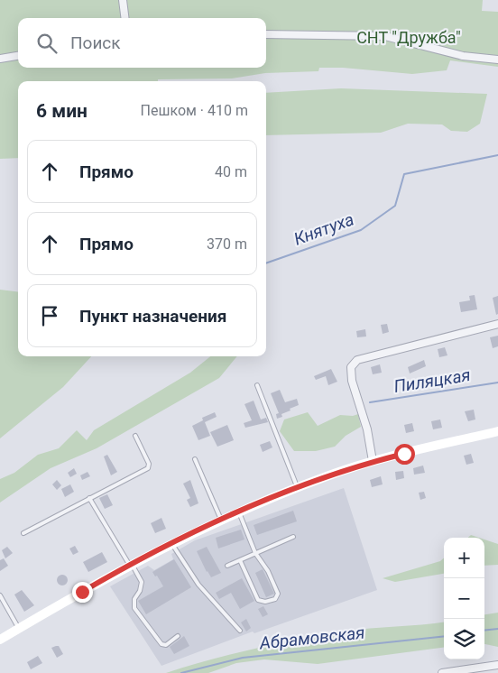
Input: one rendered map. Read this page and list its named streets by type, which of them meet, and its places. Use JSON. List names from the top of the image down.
{
  "water": ["Княтуха", "Пиляцкая", "Абрамовская"],
  "parks": ["СНТ \"Дружба\""],
  "page": {
    "search": "Поиск",
    "heading": ["6 мин", "Пешком · 410 m"],
    "list": [
      ["Прямо", "40 m"],
      ["Прямо", "370 m"],
      "Пункт назначения"
    ],
    "map_buttons": ["+", "−"]
  }
}
